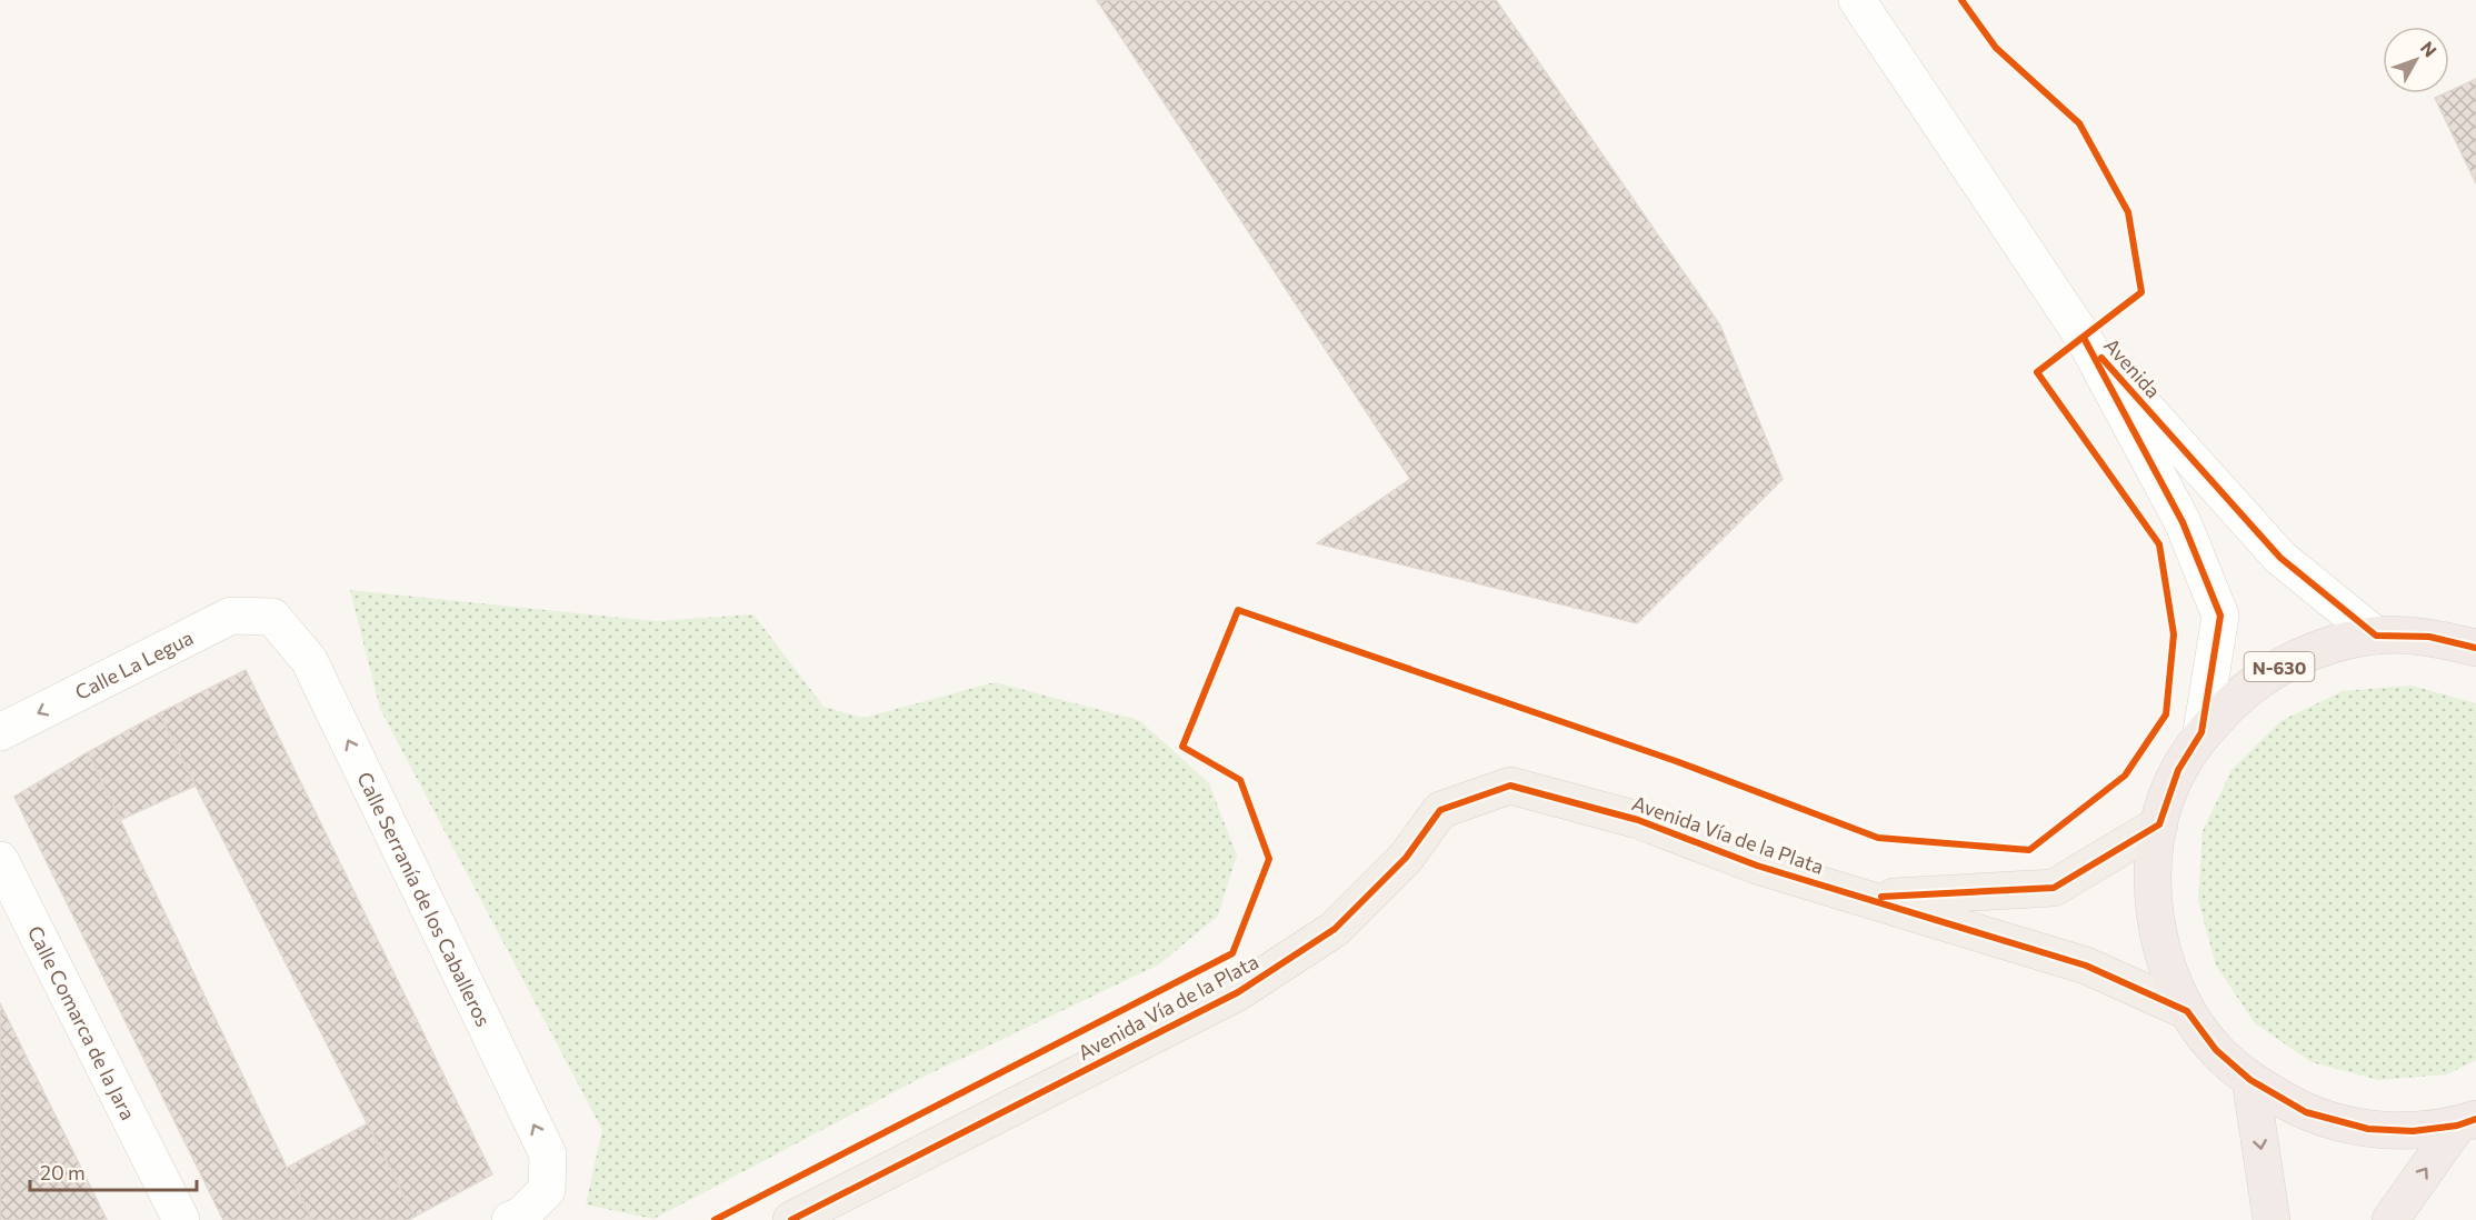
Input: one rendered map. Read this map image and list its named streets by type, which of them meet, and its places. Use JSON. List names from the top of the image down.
{
  "streets": {
    "highway": ["N-630"],
    "main road": ["Avenida Vía de la Plata"],
    "street": [
      "Avenida",
      "Calle La Legua",
      "Calle Serranía de los Caballeros",
      "Calle Comarca de la Jara"
    ]
  },
  "crossings": [
    ["Avenida", "N-630"],
    ["Calle La Legua", "Calle Serranía de los Caballeros"],
    ["N-630", "Avenida Vía de la Plata"]
  ],
  "one_way": ["Calle La Legua", "Calle Serranía de los Caballeros"],
  "scale_bar": "20 m",
  "north": "top right"
}
